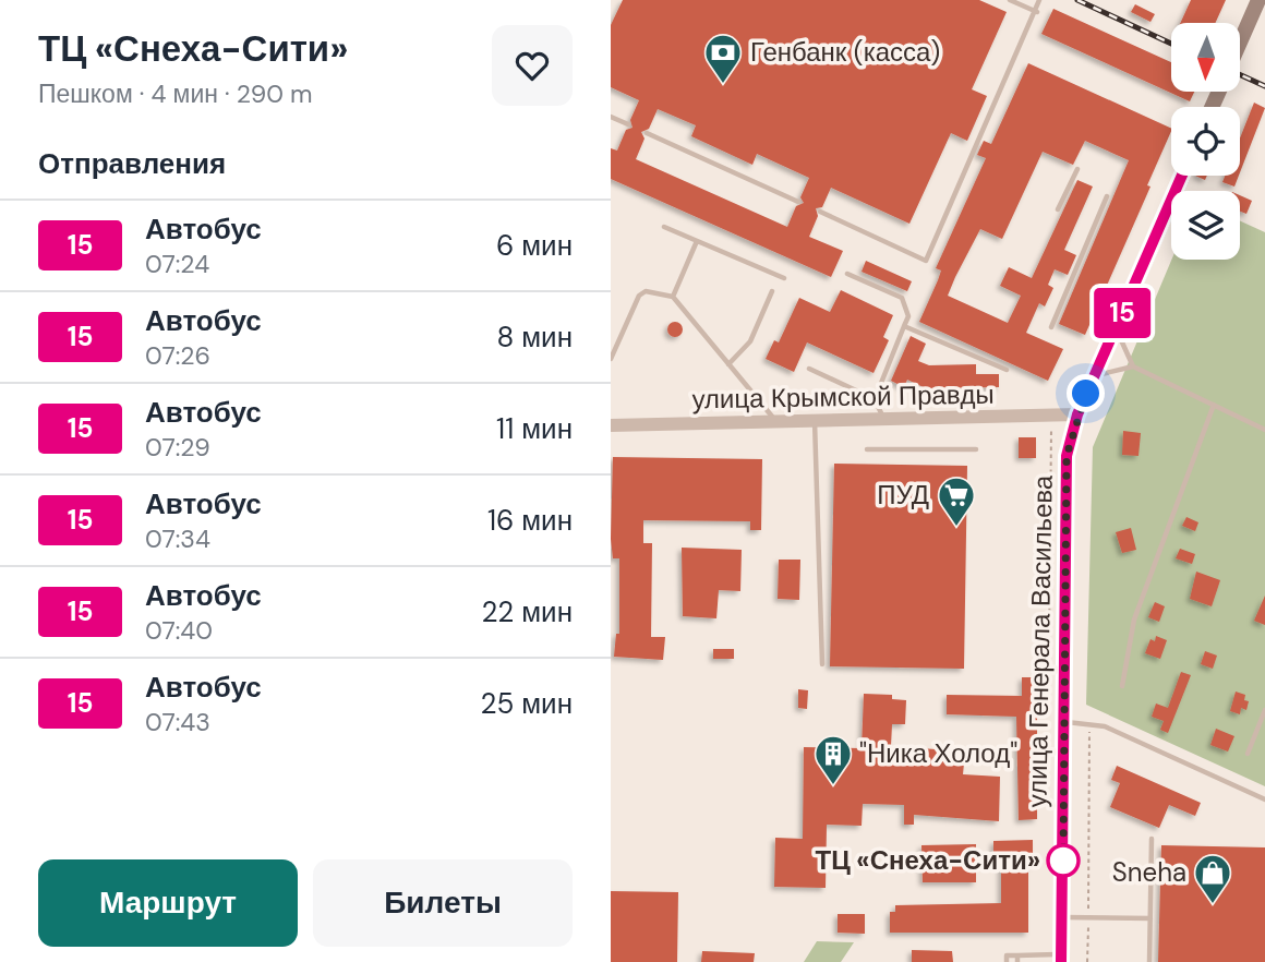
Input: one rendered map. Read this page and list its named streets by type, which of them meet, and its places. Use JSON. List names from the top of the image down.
{
  "streets": {
    "main road": ["улица Генерала Васильева"],
    "street": ["улица Крымской Правды"]
  },
  "crossings": [
    ["улица Крымской Правды", "улица Генерала Васильева"]
  ],
  "places": {
    "bank": ["Генбанк (касса)"],
    "supermarket": ["ПУД"],
    "building": ["\"Ника Холод\""],
    "other": ["ТЦ «Снеха-Сити»"],
    "shop": ["Sneha"]
  },
  "lines": ["bus line 15"],
  "north": "bottom",
  "page": {
    "heading": [
      ["ТЦ «Снеха-Сити»", "Пешком · 4 мин · 290 m"],
      "Отправления"
    ],
    "on_map": "15",
    "list": [
      {
        "mark": "15",
        "name": "Автобус",
        "note": "07:24",
        "value": "6 мин"
      },
      {
        "mark": "15",
        "name": "Автобус",
        "note": "07:26",
        "value": "8 мин"
      },
      {
        "mark": "15",
        "name": "Автобус",
        "note": "07:29",
        "value": "11 мин"
      },
      {
        "mark": "15",
        "name": "Автобус",
        "note": "07:34",
        "value": "16 мин"
      },
      {
        "mark": "15",
        "name": "Автобус",
        "note": "07:40",
        "value": "22 мин"
      },
      {
        "mark": "15",
        "name": "Автобус",
        "note": "07:43",
        "value": "25 мин"
      }
    ],
    "buttons": ["Маршрут", "Билеты"]
  }
}
